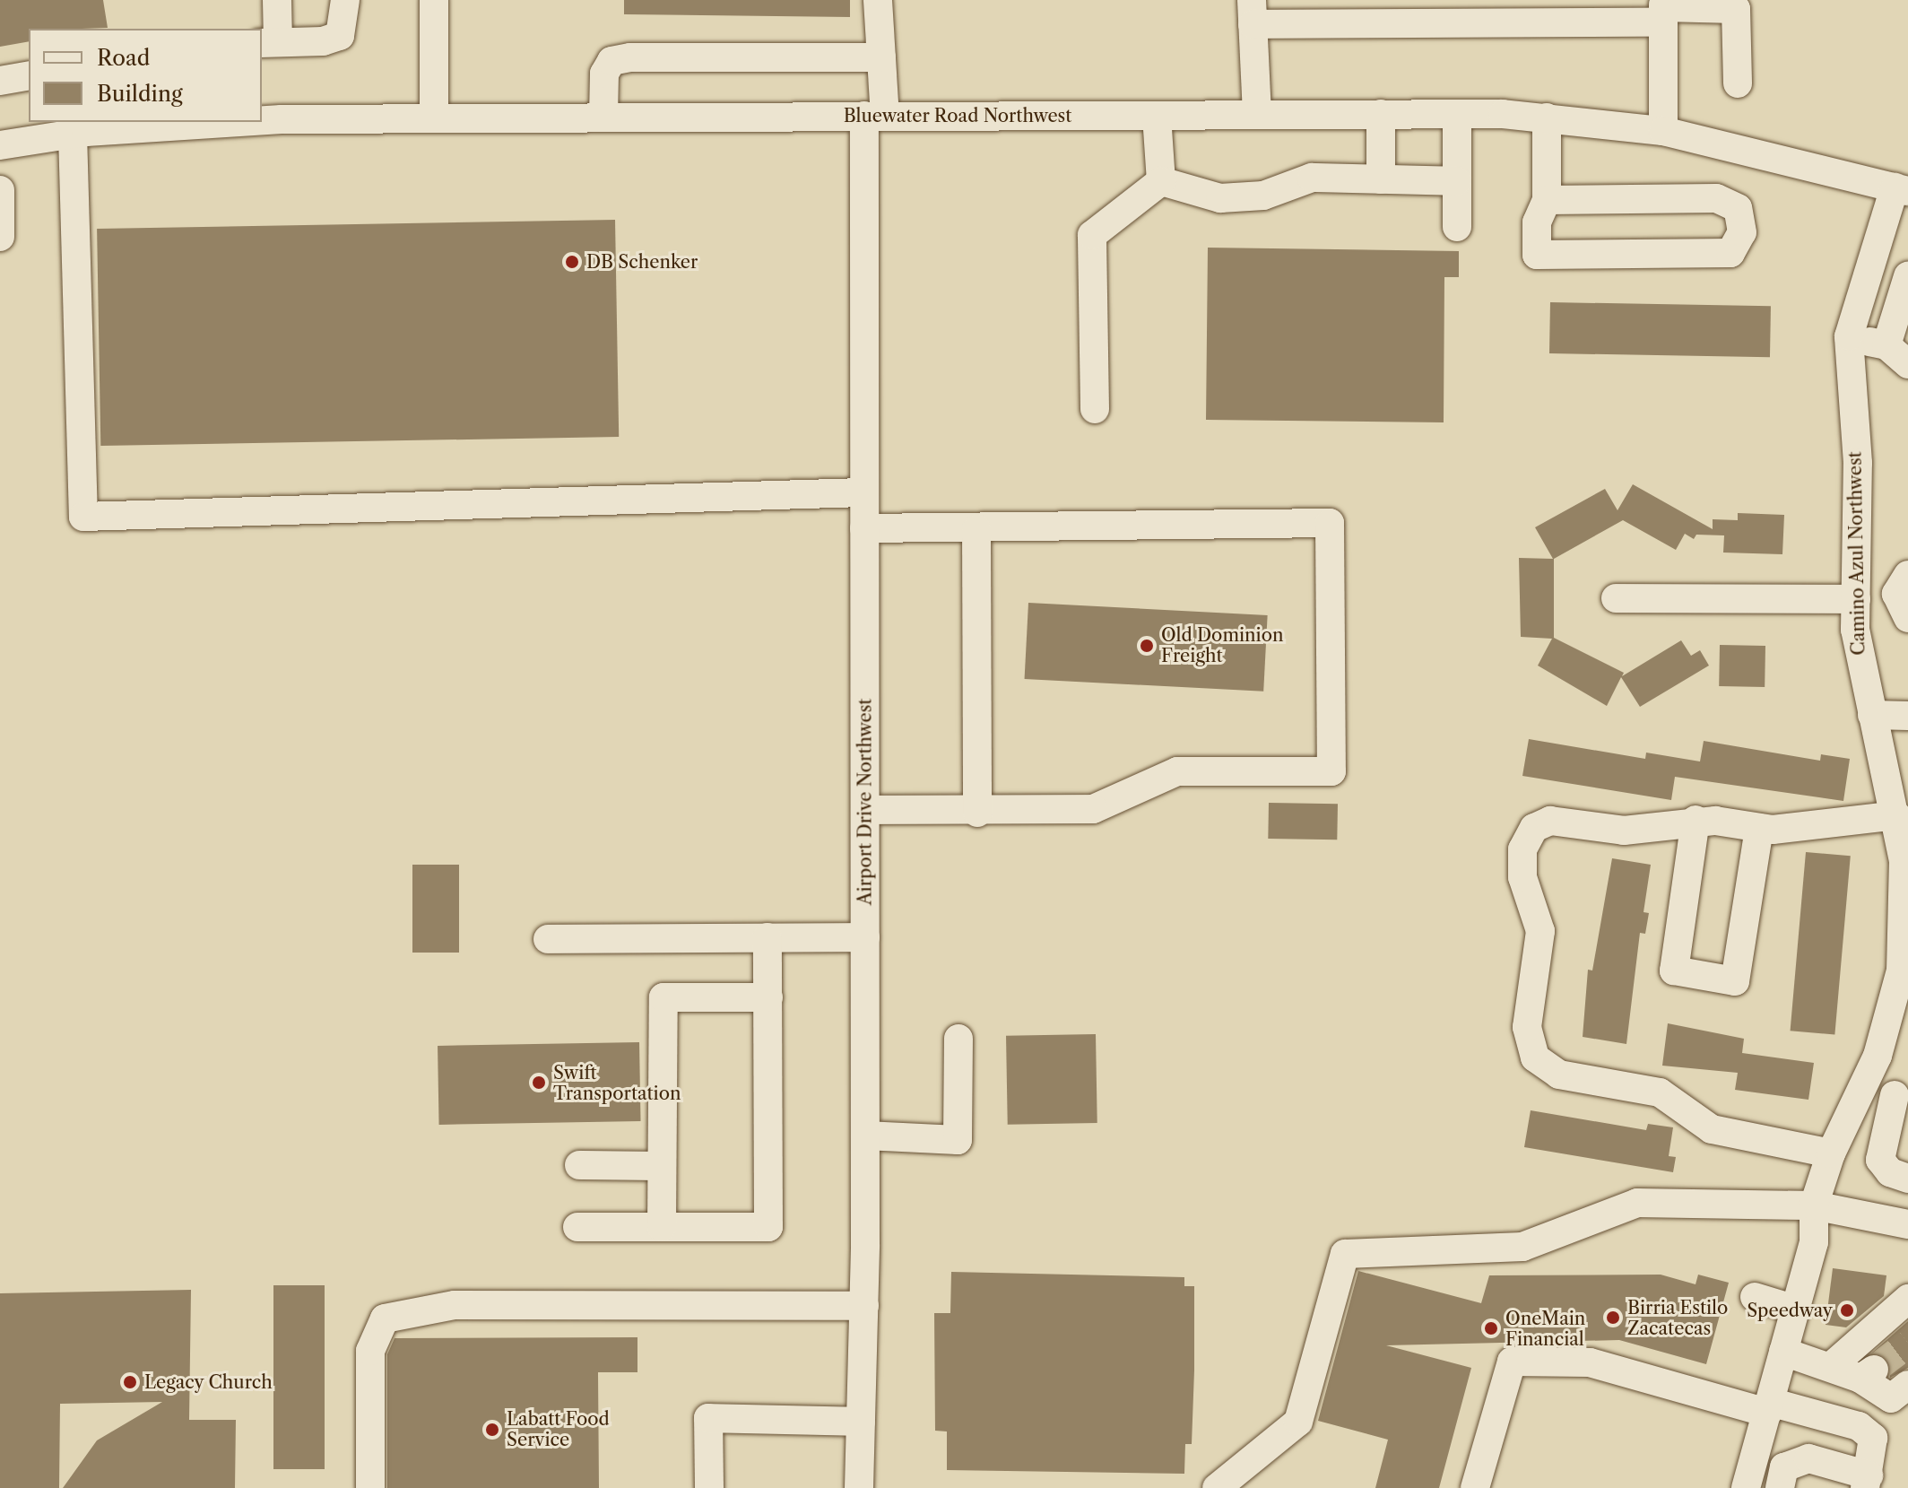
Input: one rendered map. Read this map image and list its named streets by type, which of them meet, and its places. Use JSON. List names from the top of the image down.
{
  "streets": {
    "street": ["Bluewater Road Northwest", "Camino Azul Northwest", "Airport Drive Northwest"]
  },
  "crossings": [
    ["Bluewater Road Northwest", "Camino Azul Northwest"],
    ["Bluewater Road Northwest", "Airport Drive Northwest"]
  ],
  "places": [
    "DB Schenker",
    "Old Dominion Freight",
    "Swift Transportation",
    "Speedway",
    "Birria Estilo Zacatecas",
    "OneMain Financial",
    "Legacy Church",
    "Labatt Food Service"
  ],
  "legend": ["Road", "Building"]
}
